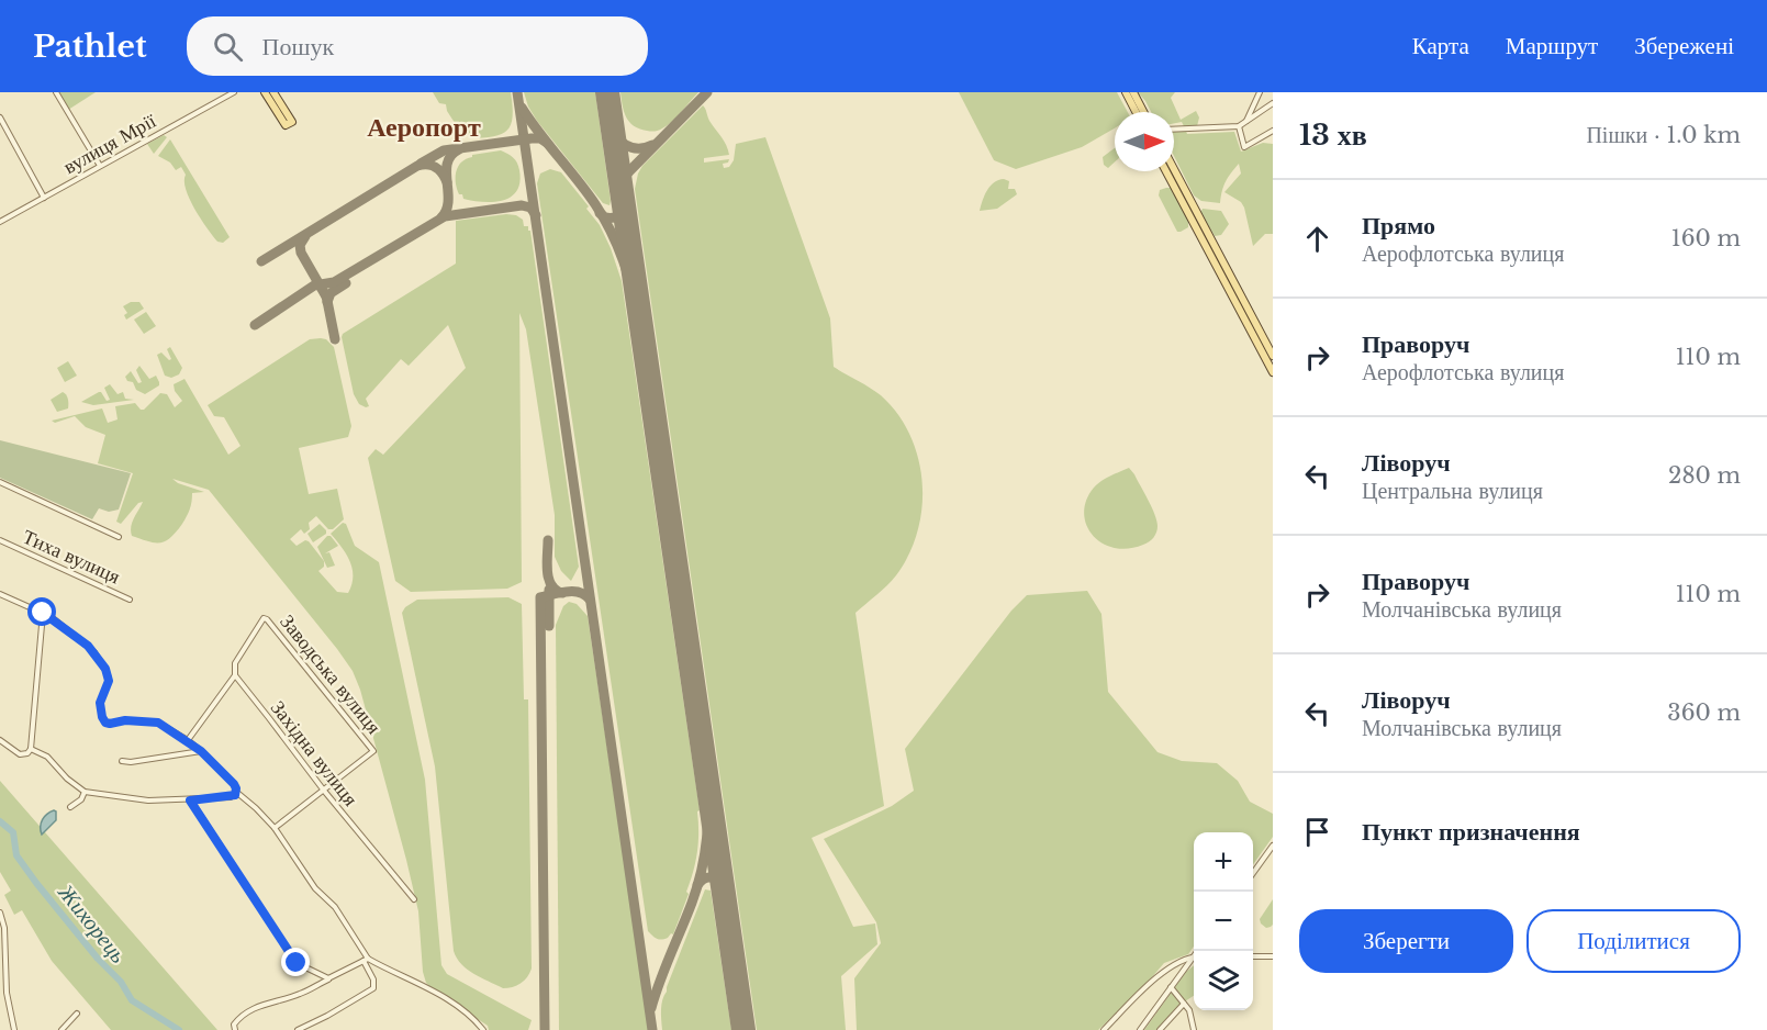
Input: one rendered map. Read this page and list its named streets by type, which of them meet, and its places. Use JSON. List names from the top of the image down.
{
  "streets": {
    "street": [
      "вулиця Мрії",
      "Тиха вулиця",
      "Заводська вулиця",
      "Західна вулиця"
    ]
  },
  "crossings": [
    ["Заводська вулиця", "Західна вулиця"]
  ],
  "districts": ["Аеропорт"],
  "water": ["Жихорець"],
  "north": "right",
  "page": {
    "header": "Pathlet",
    "search": "Пошук",
    "nav": ["Карта", "Маршрут", "Збережені"],
    "heading": ["13 хв", "Пішки · 1.0 km"],
    "list": [
      ["Прямо", "Аерофлотська вулиця", "160 m"],
      ["Праворуч", "Аерофлотська вулиця", "110 m"],
      ["Ліворуч", "Центральна вулиця", "280 m"],
      ["Праворуч", "Молчанівська вулиця", "110 m"],
      ["Ліворуч", "Молчанівська вулиця", "360 m"],
      "Пункт призначення"
    ],
    "map_buttons": ["+", "−"],
    "buttons": ["Зберегти", "Поділитися"]
  }
}
